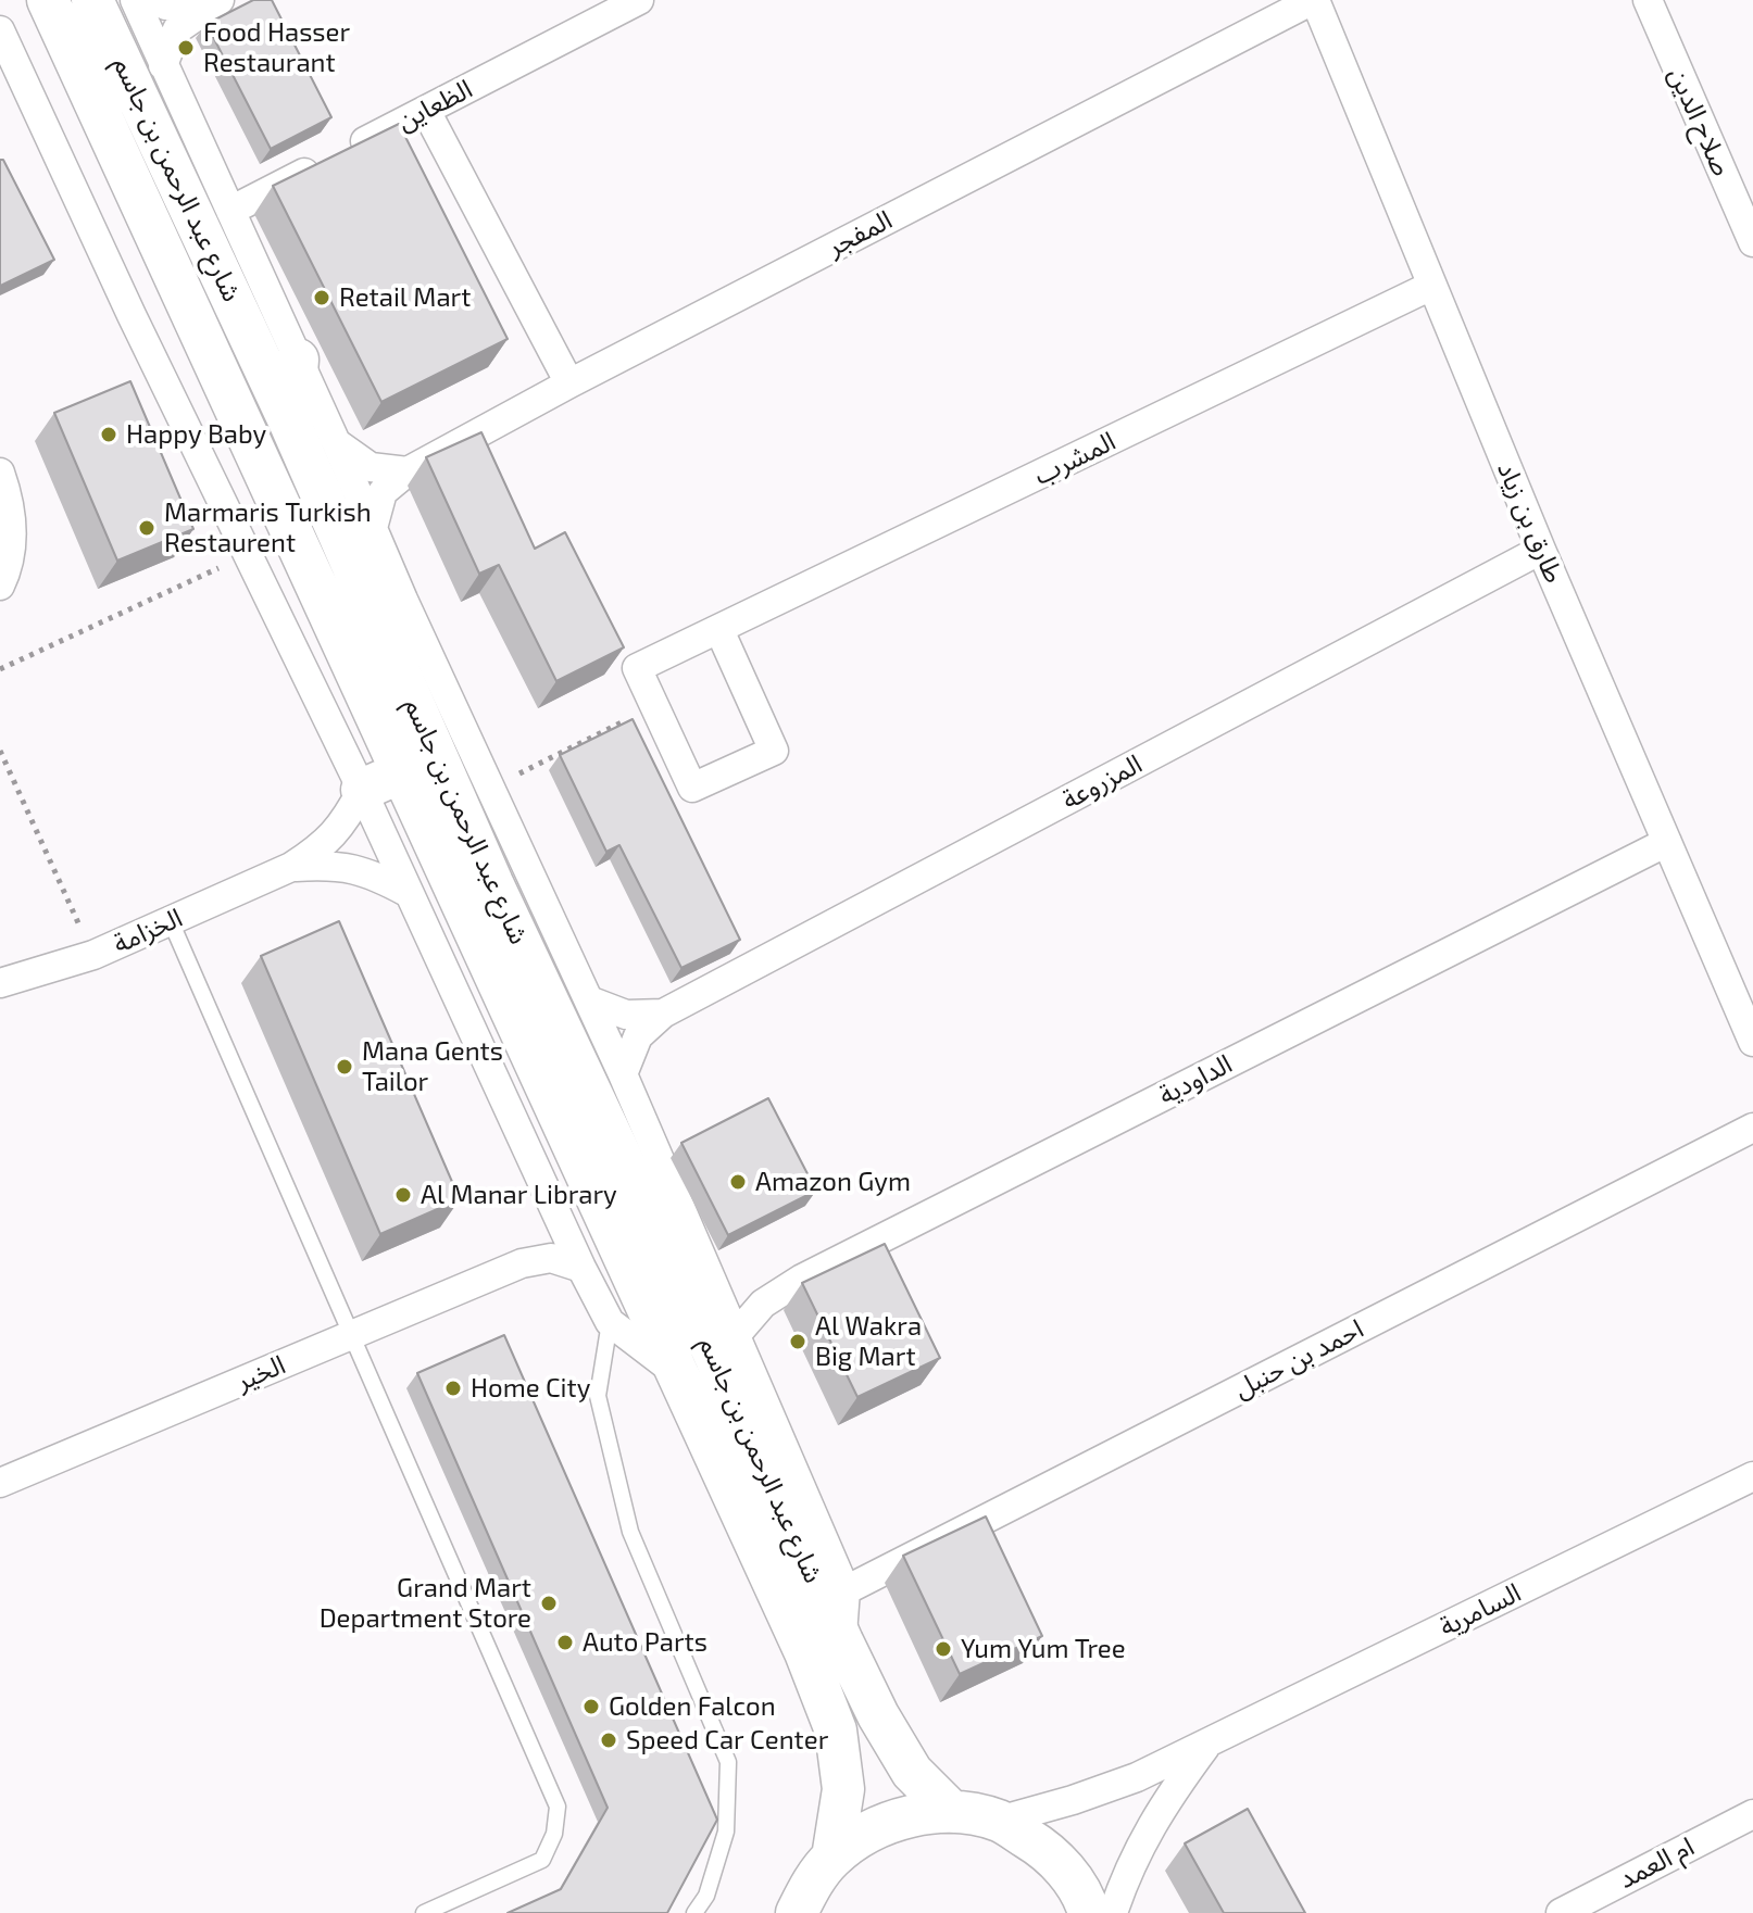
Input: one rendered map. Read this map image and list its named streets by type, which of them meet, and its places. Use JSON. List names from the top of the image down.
{
  "streets": {
    "main road": ["شارع عبد الرحمن بن جاسم"],
    "street": [
      "الظعاين",
      "صلاح الدين",
      "المفجر",
      "المشرب",
      "طارق بن زياد",
      "المزروعة",
      "الخزامة",
      "الداودية",
      "احمد بن حنبل",
      "الخير",
      "السامرية",
      "ام العمد"
    ]
  },
  "crossings": [
    ["الظعاين", "شارع عبد الرحمن بن جاسم"],
    ["شارع عبد الرحمن بن جاسم", "المفجر"],
    ["شارع عبد الرحمن بن جاسم", "المزروعة"],
    ["شارع عبد الرحمن بن جاسم", "الخزامة"],
    ["شارع عبد الرحمن بن جاسم", "الداودية"],
    ["شارع عبد الرحمن بن جاسم", "احمد بن حنبل"],
    ["شارع عبد الرحمن بن جاسم", "الخير"],
    ["المفجر", "طارق بن زياد"],
    ["المشرب", "طارق بن زياد"],
    ["طارق بن زياد", "المزروعة"],
    ["طارق بن زياد", "الداودية"]
  ],
  "places": [
    "Food Hasser Restaurant",
    "Retail Mart",
    "Happy Baby",
    "Marmaris Turkish Restaurent",
    "Mana Gents Tailor",
    "Amazon Gym",
    "Al Manar Library",
    "Al Wakra Big Mart",
    "Home City",
    "Grand Mart Department Store",
    "Auto Parts",
    "Yum Yum Tree",
    "Golden Falcon",
    "Speed Car Center"
  ]
}
